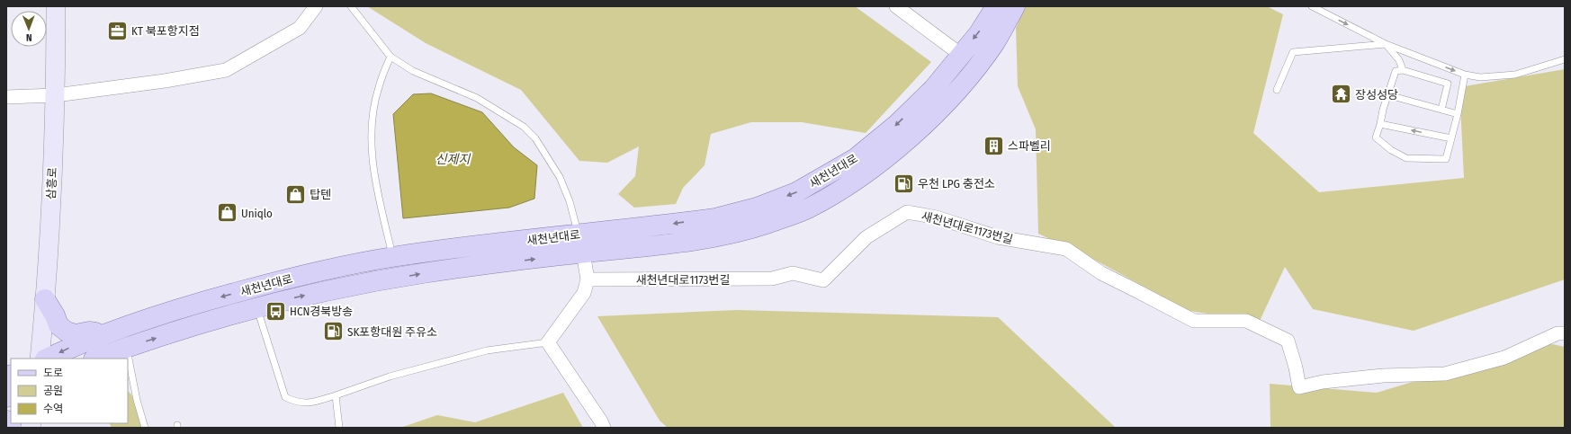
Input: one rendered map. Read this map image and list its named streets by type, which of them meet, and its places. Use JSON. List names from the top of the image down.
{
  "streets": {
    "main road": ["새천년대로"],
    "street": ["삼흥로", "새천년대로1173번길"]
  },
  "water": ["신제지"],
  "places": {
    "office": ["KT 북포항지점"],
    "temple": ["장성성당"],
    "building": ["스파벨리"],
    "fuel station": ["우천 LPG 충전소", "SK포항대원 주유소"],
    "shop": ["탑텐", "Uniqlo"],
    "bus stop": ["HCN경북방송"]
  },
  "legend": ["도로", "공원", "수역"],
  "north": "bottom"
}
